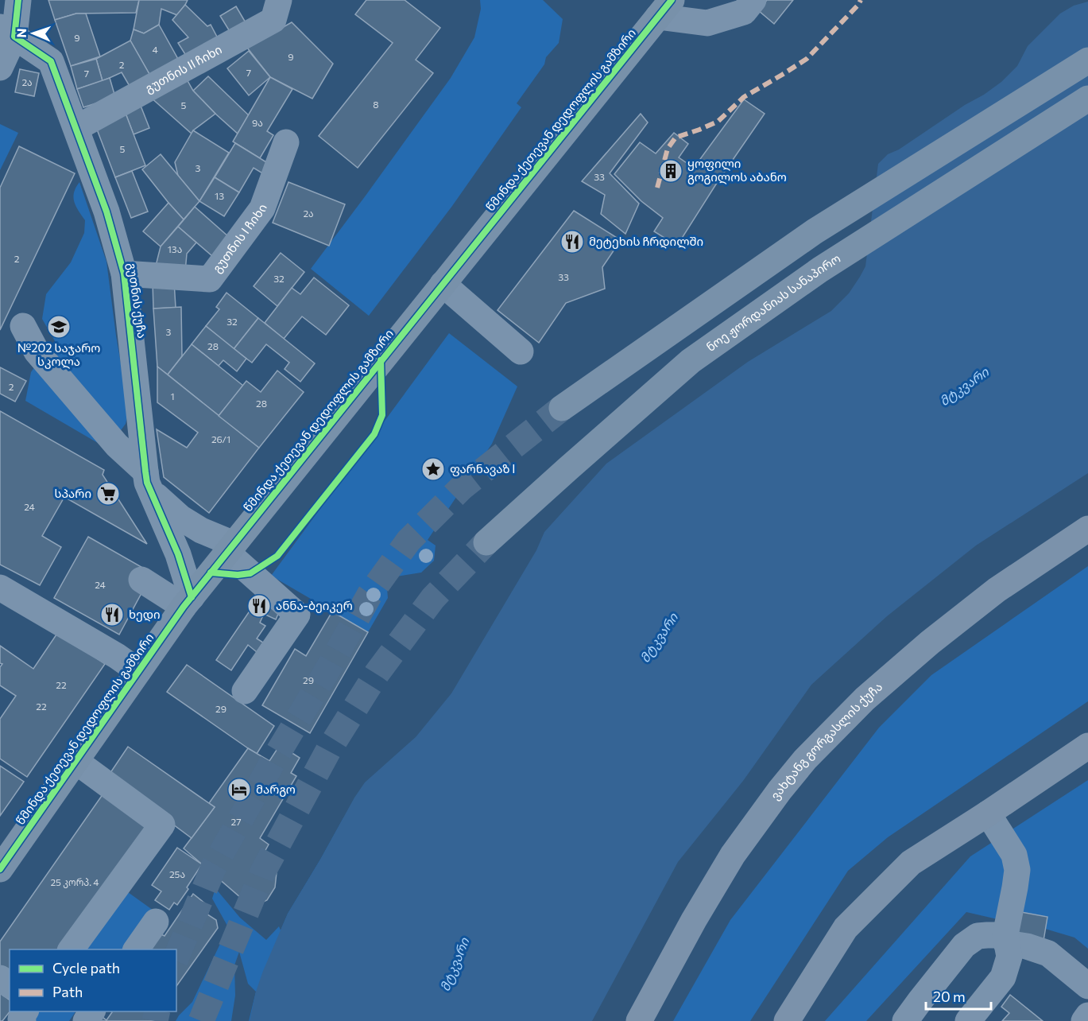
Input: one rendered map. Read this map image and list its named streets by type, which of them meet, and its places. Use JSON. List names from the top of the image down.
{
  "streets": {
    "highway": ["ვახტანგ გორგასლის ქუჩა"],
    "main road": ["წმინდა ქეთევან დედოფლის გამზირი", "ნოე ჟორდანიას სანაპირო"],
    "street": ["გუთნის II ჩიხი", "გუთნის I ჩიხი", "გუთნის ქუჩა"]
  },
  "crossings": [
    ["გუთნის II ჩიხი", "გუთნის ქუჩა"],
    ["წმინდა ქეთევან დედოფლის გამზირი", "გუთნის ქუჩა"],
    ["გუთნის I ჩიხი", "გუთნის ქუჩა"]
  ],
  "water": ["მტკვარი"],
  "places": {
    "building": ["ყოფილი გოგილოს აბანო"],
    "restaurant": ["მეტეხის ჩრდილში", "ანნა-ბეიკერ", "ხედი"],
    "school or university": ["№202 საჯარო სკოლა"],
    "place": ["ფარნავაზ I"],
    "supermarket": ["სპარი"],
    "hotel": ["მარგო"]
  },
  "house_numbers": [
    "9",
    "4",
    "9",
    "2",
    "7",
    "7",
    "2ა",
    "8",
    "5",
    "9ა",
    "5",
    "3",
    "33",
    "13",
    "2ა",
    "13ა",
    "2",
    "33",
    "32",
    "32",
    "3",
    "28",
    "2",
    "1",
    "28",
    "26/1",
    "24",
    "24",
    "29",
    "22",
    "22",
    "29",
    "27",
    "25ა",
    "25 კორპ. 4"
  ],
  "legend": ["Cycle path", "Path"],
  "scale_bar": "20 m",
  "north": "left"
}
